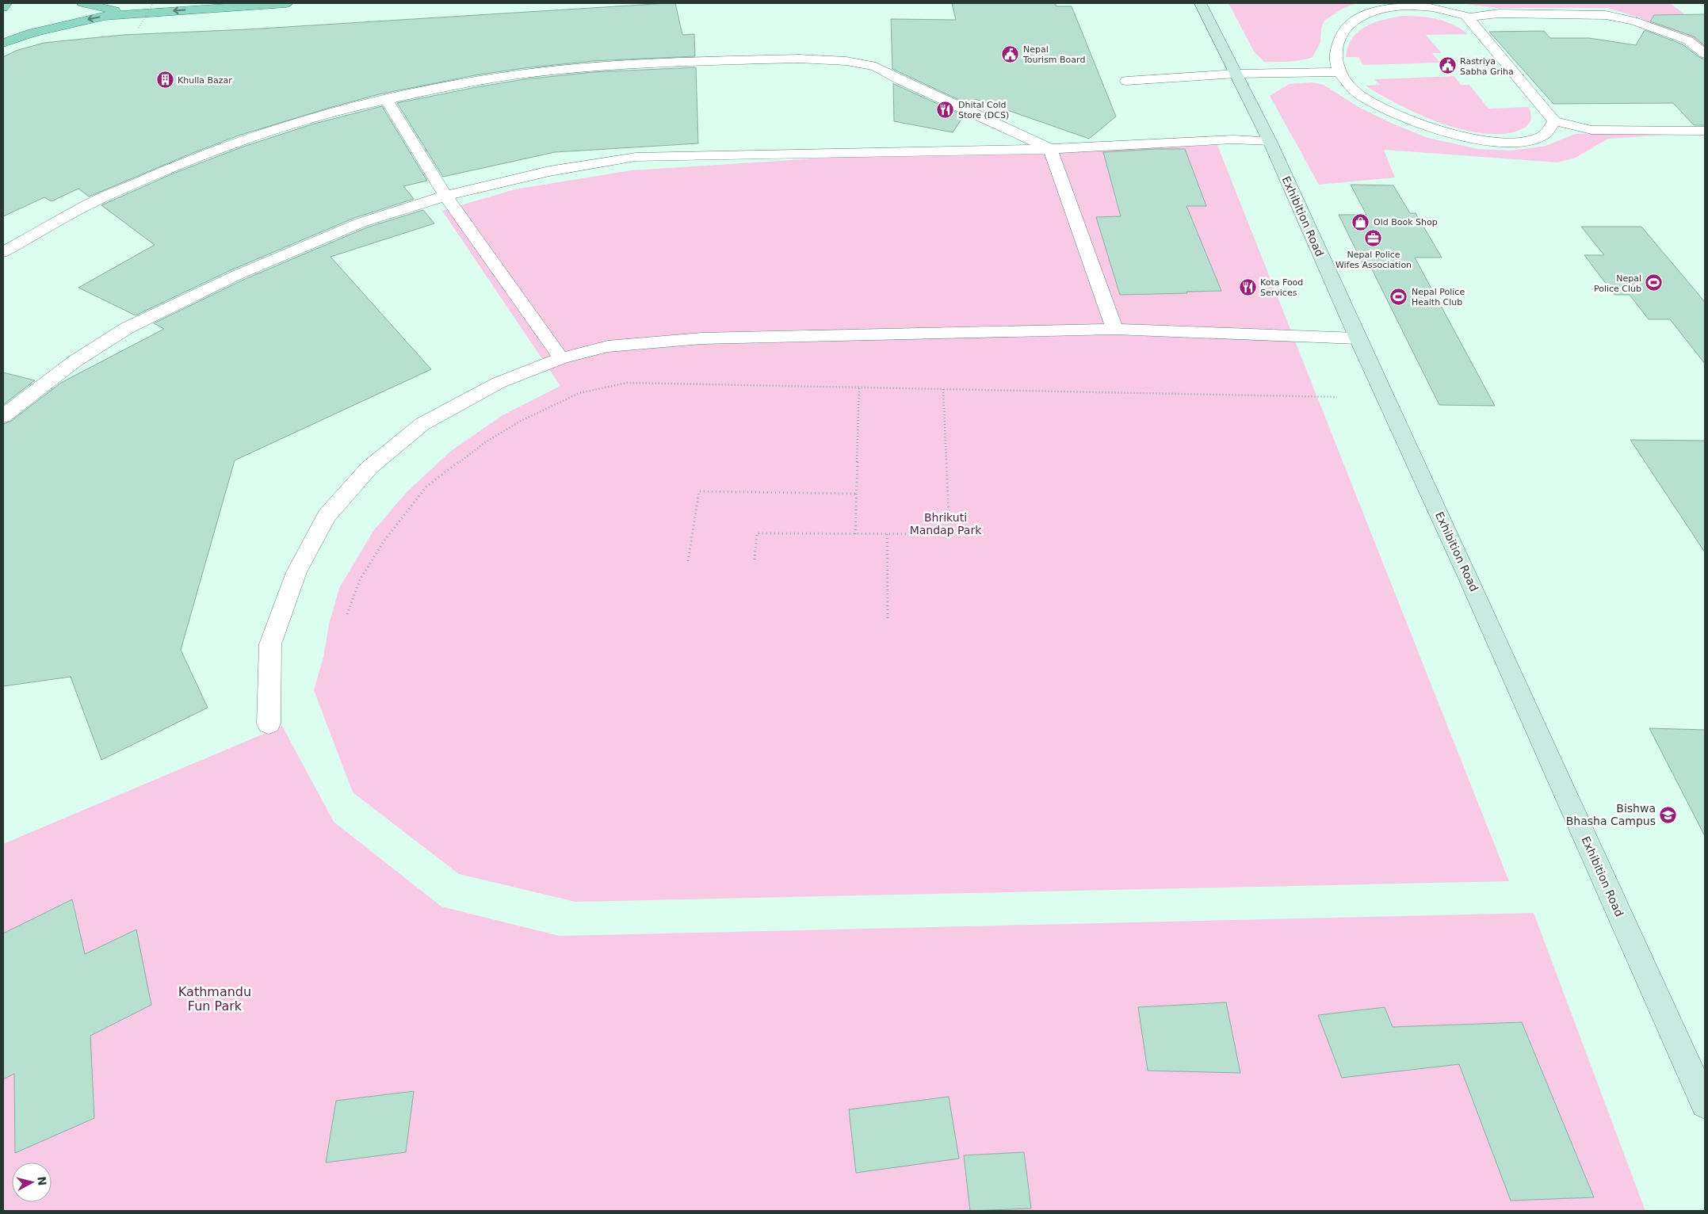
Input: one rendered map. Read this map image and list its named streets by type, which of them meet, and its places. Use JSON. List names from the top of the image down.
{
  "streets": {
    "main road": ["Exhibition Road"]
  },
  "parks": ["Bhrikuti Mandap Park", "Kathmandu Fun Park"],
  "places": {
    "public building": ["Nepal Tourism Board", "Rastriya Sabha Griha"],
    "building": ["Khulla Bazar"],
    "restaurant": ["Dhital Cold Store (DCS)", "Kota Food Services"],
    "shop": ["Old Book Shop"],
    "office": ["Nepal Police Wifes Association"],
    "sports": ["Nepal Police Club", "Nepal Police Health Club"],
    "school or university": ["Bishwa Bhasha Campus"]
  },
  "north": "right"
}
